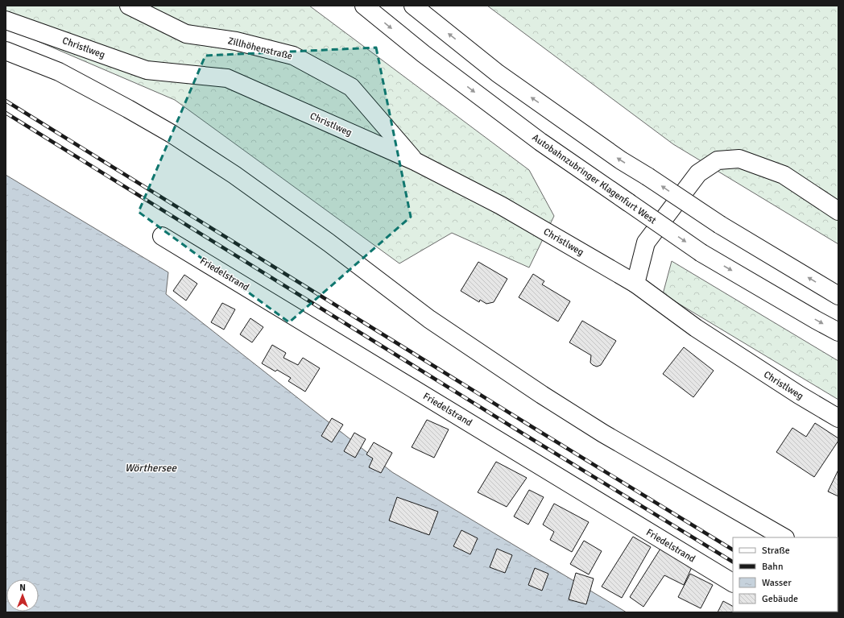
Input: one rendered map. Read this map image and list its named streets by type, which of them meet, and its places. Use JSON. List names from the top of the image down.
{
  "streets": {
    "main road": [
      "Christlweg",
      "Zillhöhenstraße",
      "Autobahnzubringer Klagenfurt West",
      "Friedelstrand"
    ]
  },
  "crossings": [
    ["Christlweg", "Zillhöhenstraße"]
  ],
  "water": ["Wörthersee"],
  "legend": [
    "Straße",
    "Bahn",
    "Wasser",
    "Gebäude"
  ],
  "north": "top"
}
